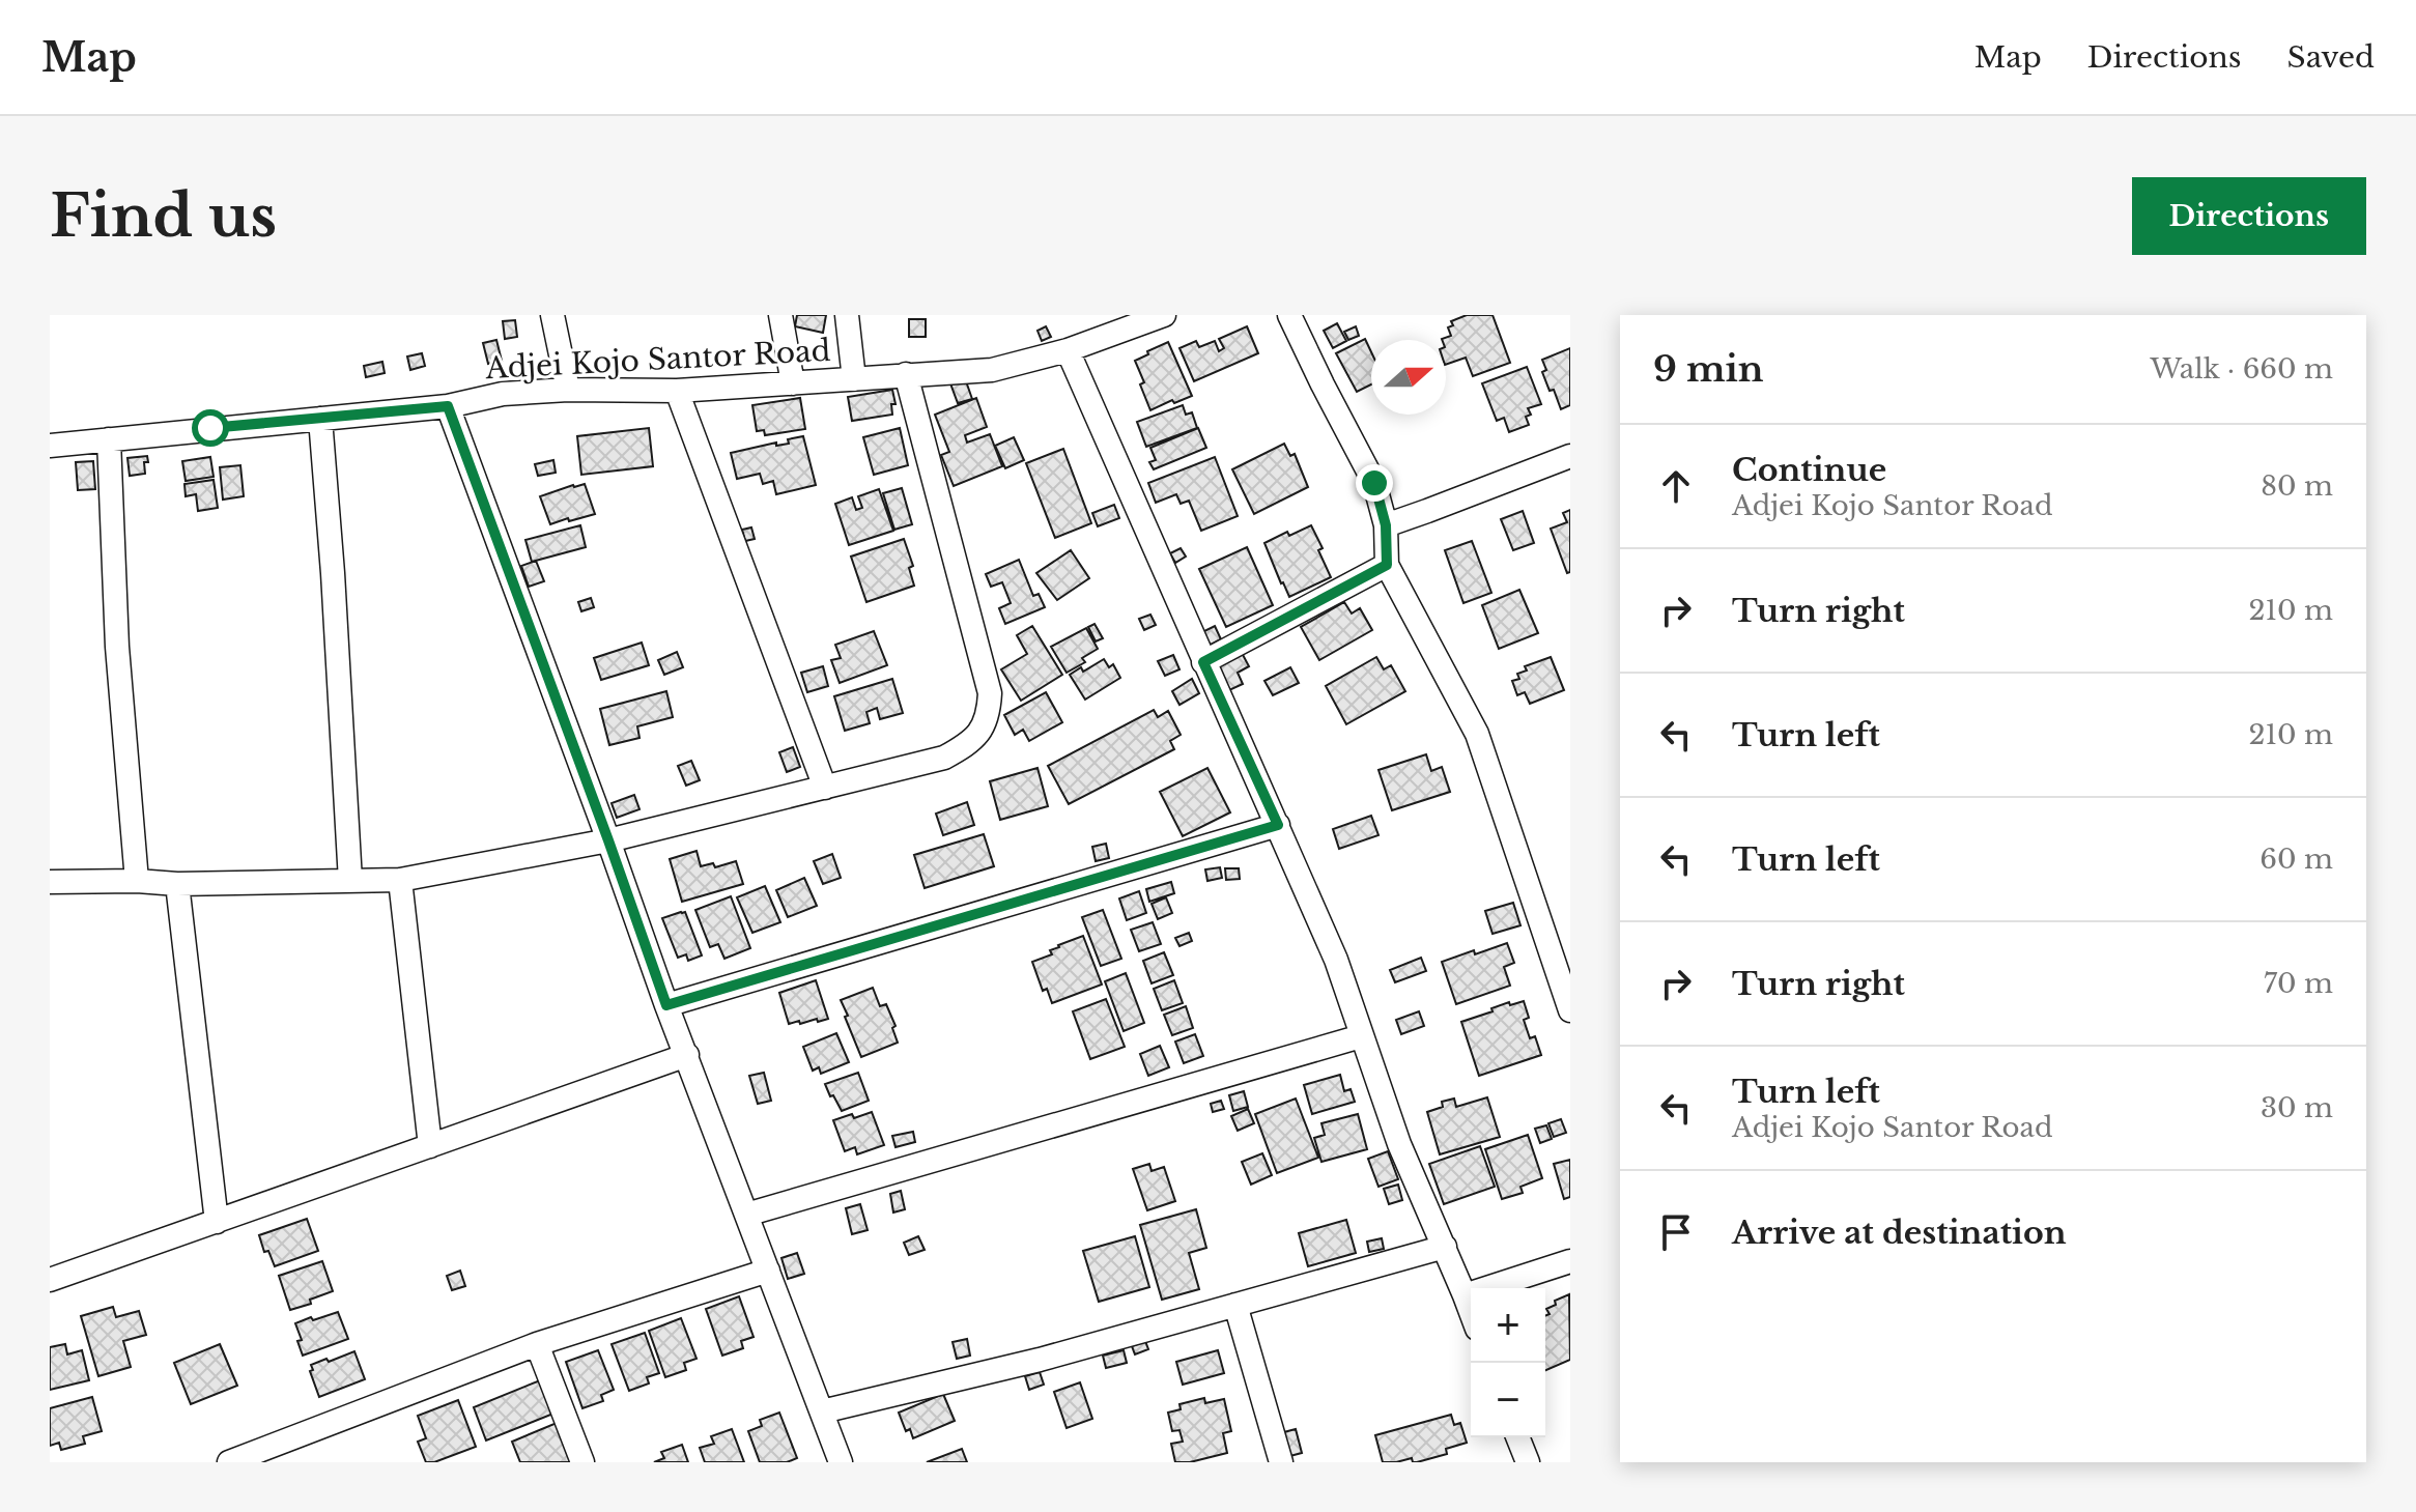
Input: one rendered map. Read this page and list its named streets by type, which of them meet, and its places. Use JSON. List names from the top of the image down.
{
  "streets": {
    "street": ["Adjei Kojo Santor Road"]
  },
  "north": "right",
  "page": {
    "header": "Map",
    "nav": ["Map", "Directions", "Saved"],
    "buttons": "Directions",
    "title": "Find us",
    "heading": ["9 min", "Walk · 660 m"],
    "list": [
      ["Continue", "Adjei Kojo Santor Road", "80 m"],
      ["Turn right", "210 m"],
      ["Turn left", "210 m"],
      ["Turn left", "60 m"],
      ["Turn right", "70 m"],
      ["Turn left", "Adjei Kojo Santor Road", "30 m"],
      "Arrive at destination"
    ],
    "map_buttons": ["+", "−"]
  }
}
